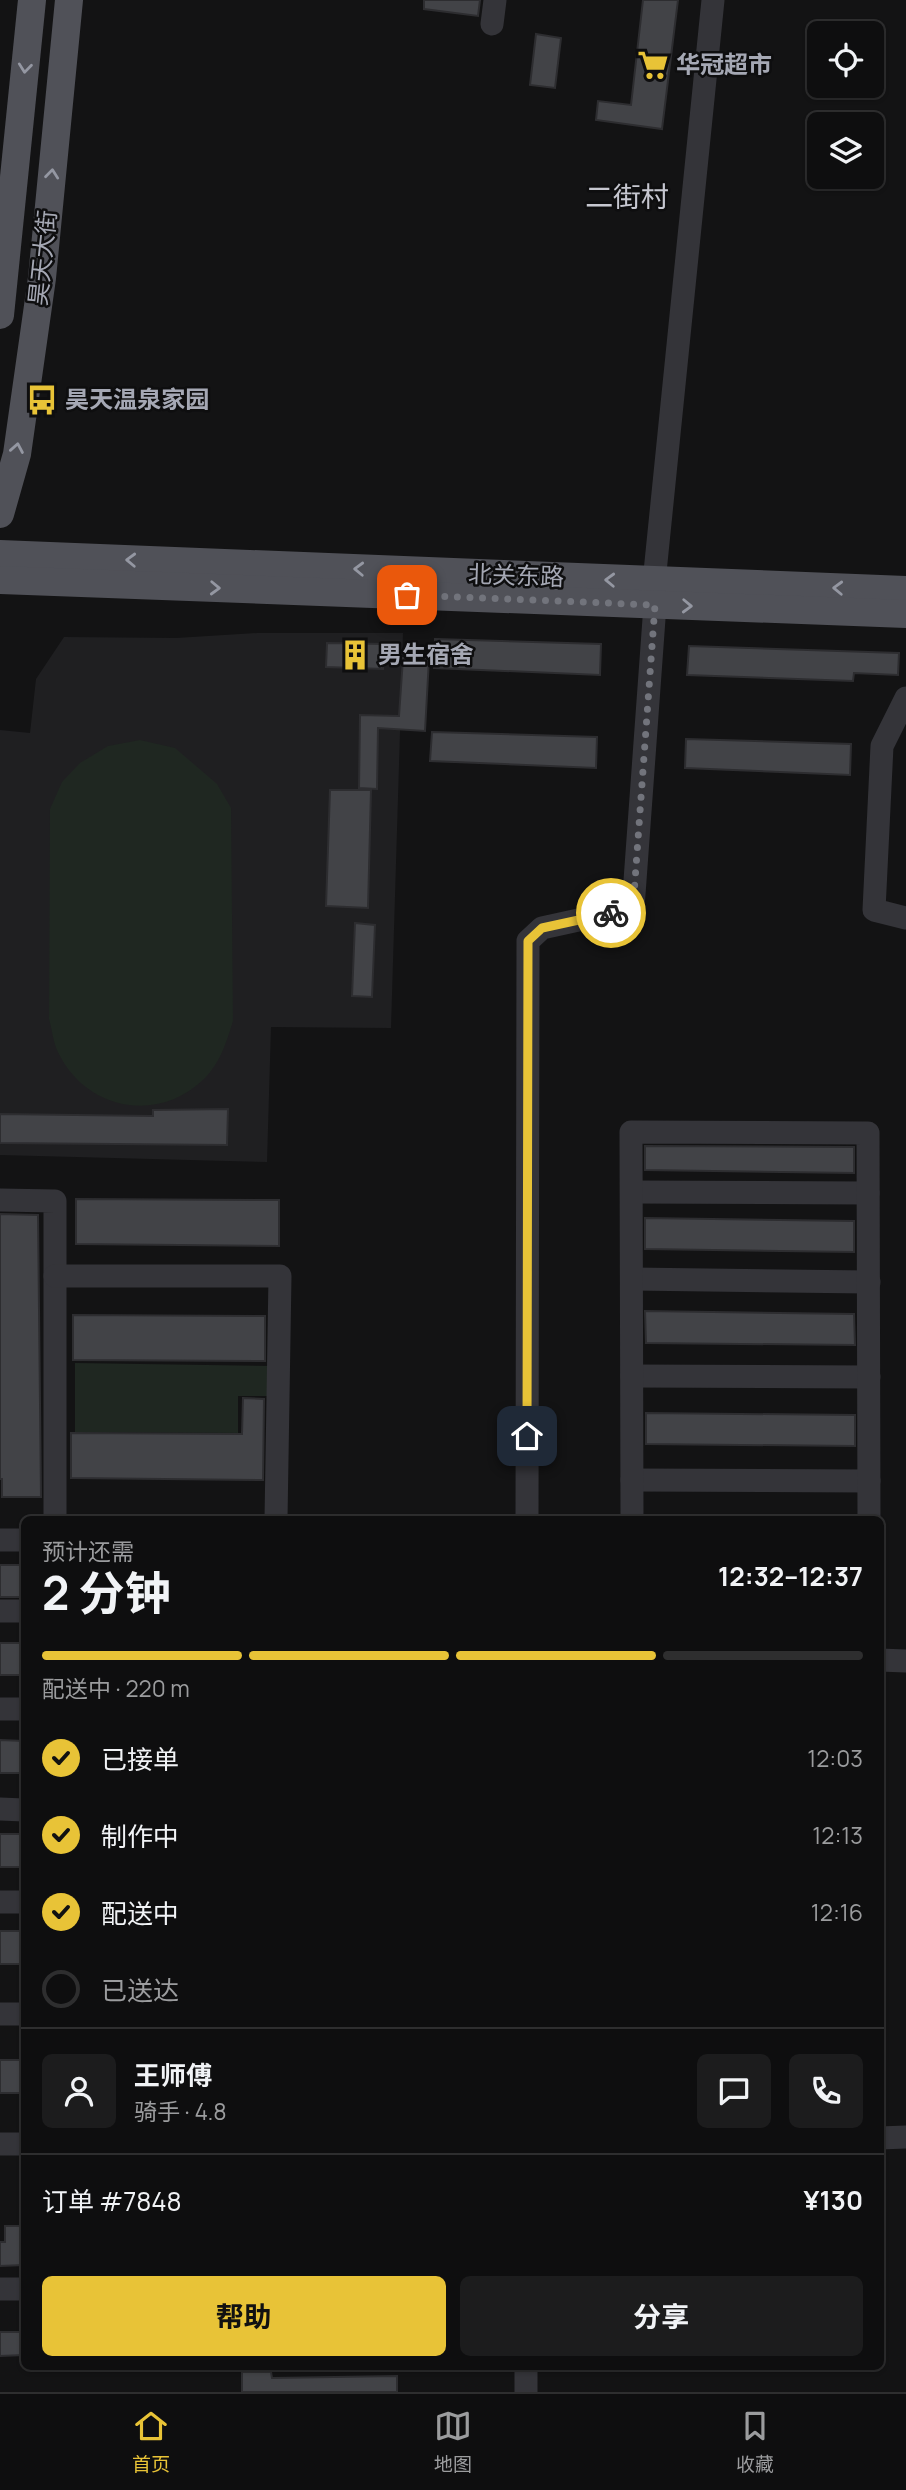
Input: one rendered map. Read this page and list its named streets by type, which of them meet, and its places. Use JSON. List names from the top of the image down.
{
  "streets": {
    "main road": ["昊天大街", "北关东路"]
  },
  "districts": ["二街村"],
  "places": {
    "supermarket": ["华冠超市"],
    "bus stop": ["昊天温泉家园"],
    "building": ["男生宿舍"]
  },
  "page": {
    "heading": ["2 分钟", "预计还需", "12:32–12:37"],
    "panel": [
      "王师傅",
      "骑手 · 4.8",
      "订单 #7848",
      "¥130"
    ],
    "bar": "配送中 · 220 m",
    "list": [
      ["已接单", "12:03"],
      ["制作中", "12:13"],
      ["配送中", "12:16"],
      "已送达"
    ],
    "buttons": ["帮助", "分享"],
    "tabs": ["首页", "地图", "收藏"]
  }
}
